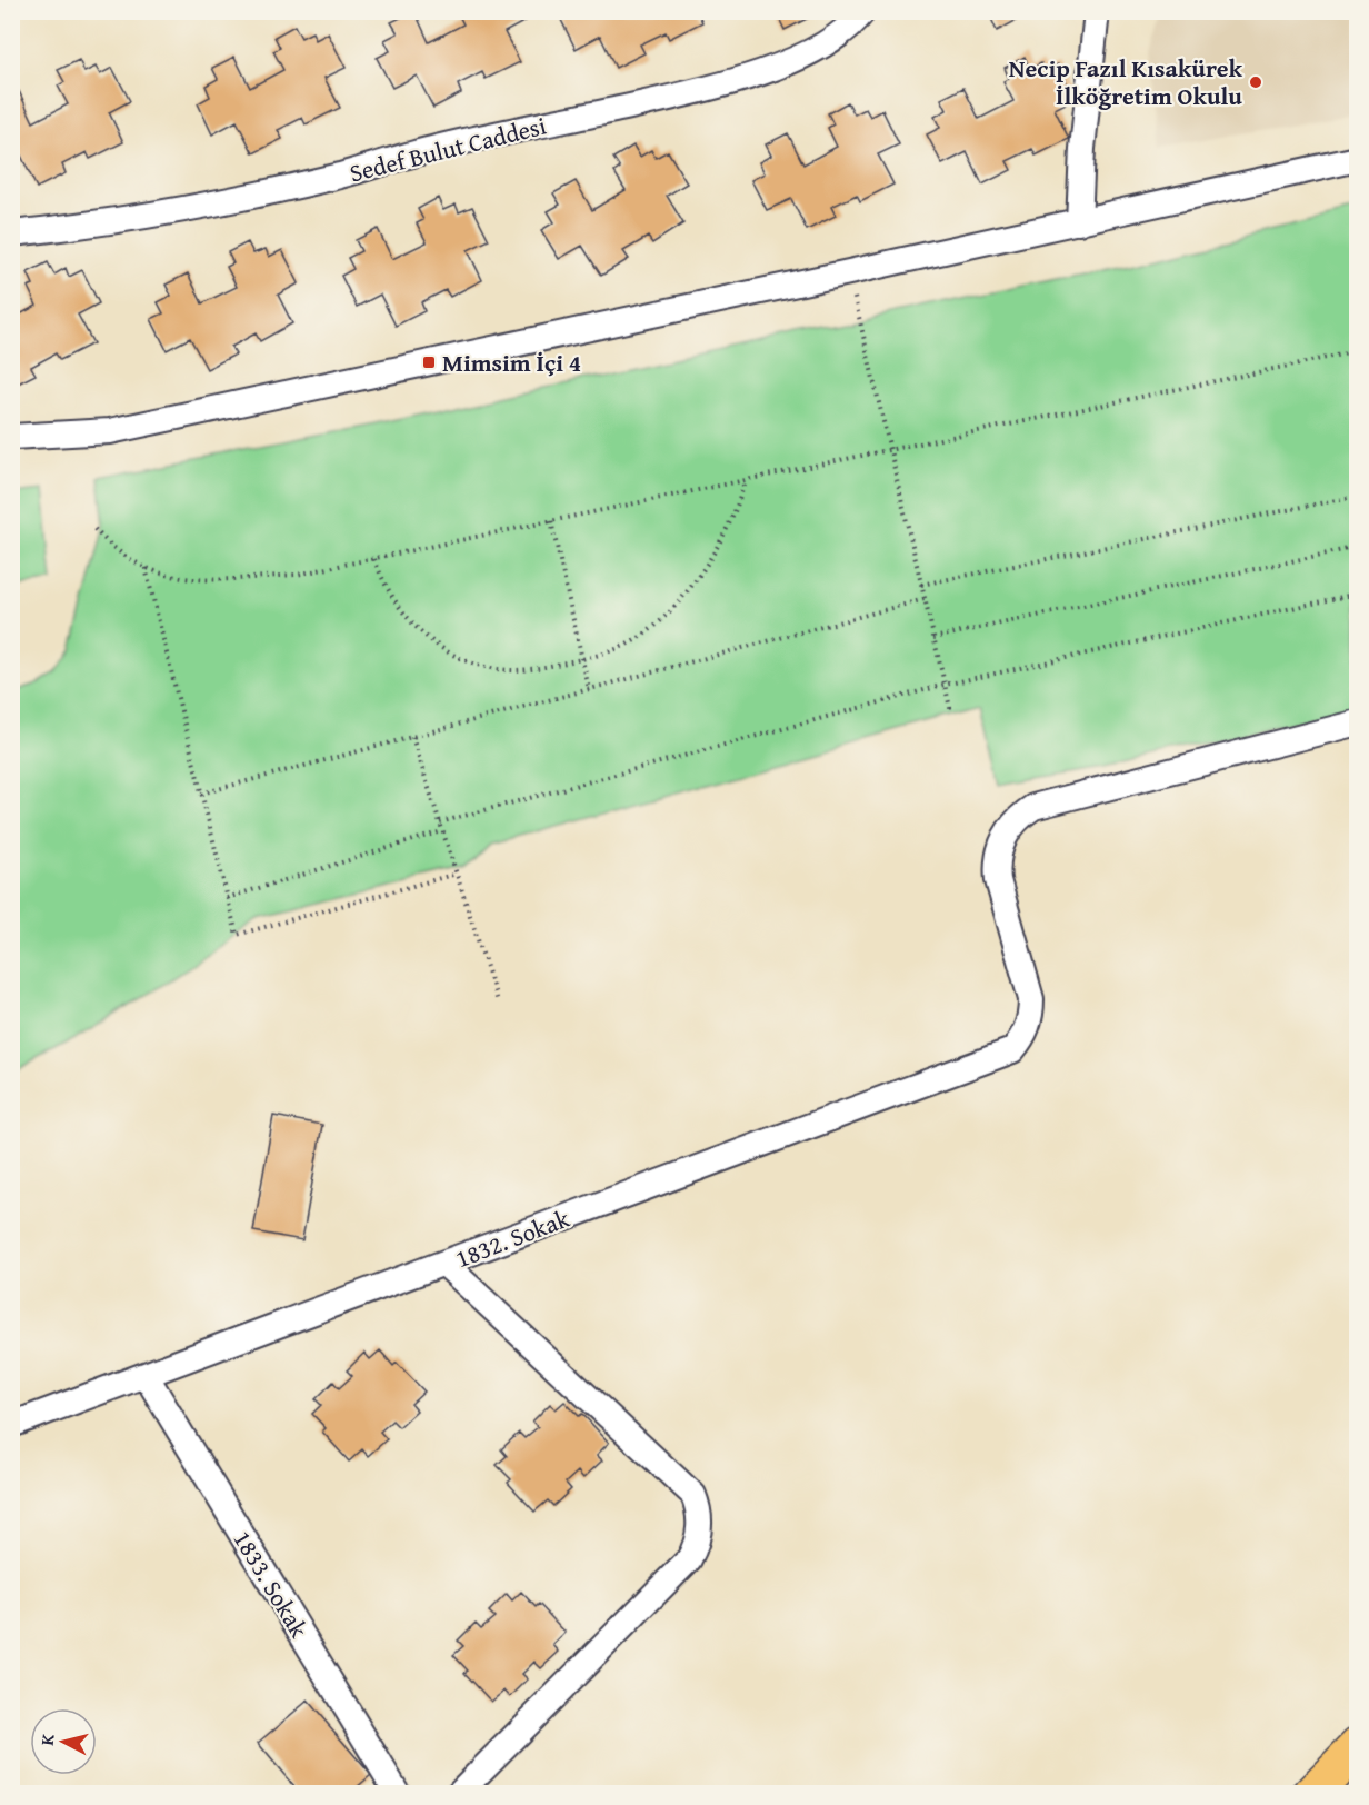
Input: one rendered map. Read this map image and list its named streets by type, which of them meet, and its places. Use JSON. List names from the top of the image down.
{
  "streets": {
    "street": ["Sedef Bulut Caddesi", "1832. Sokak", "1833. Sokak"]
  },
  "crossings": [
    ["1832. Sokak", "1833. Sokak"]
  ],
  "places": {
    "other": ["Necip Fazıl Kısakürek İlköğretim Okulu"],
    "transit": ["Mimsim İçi 4"]
  },
  "north": "left"
}
